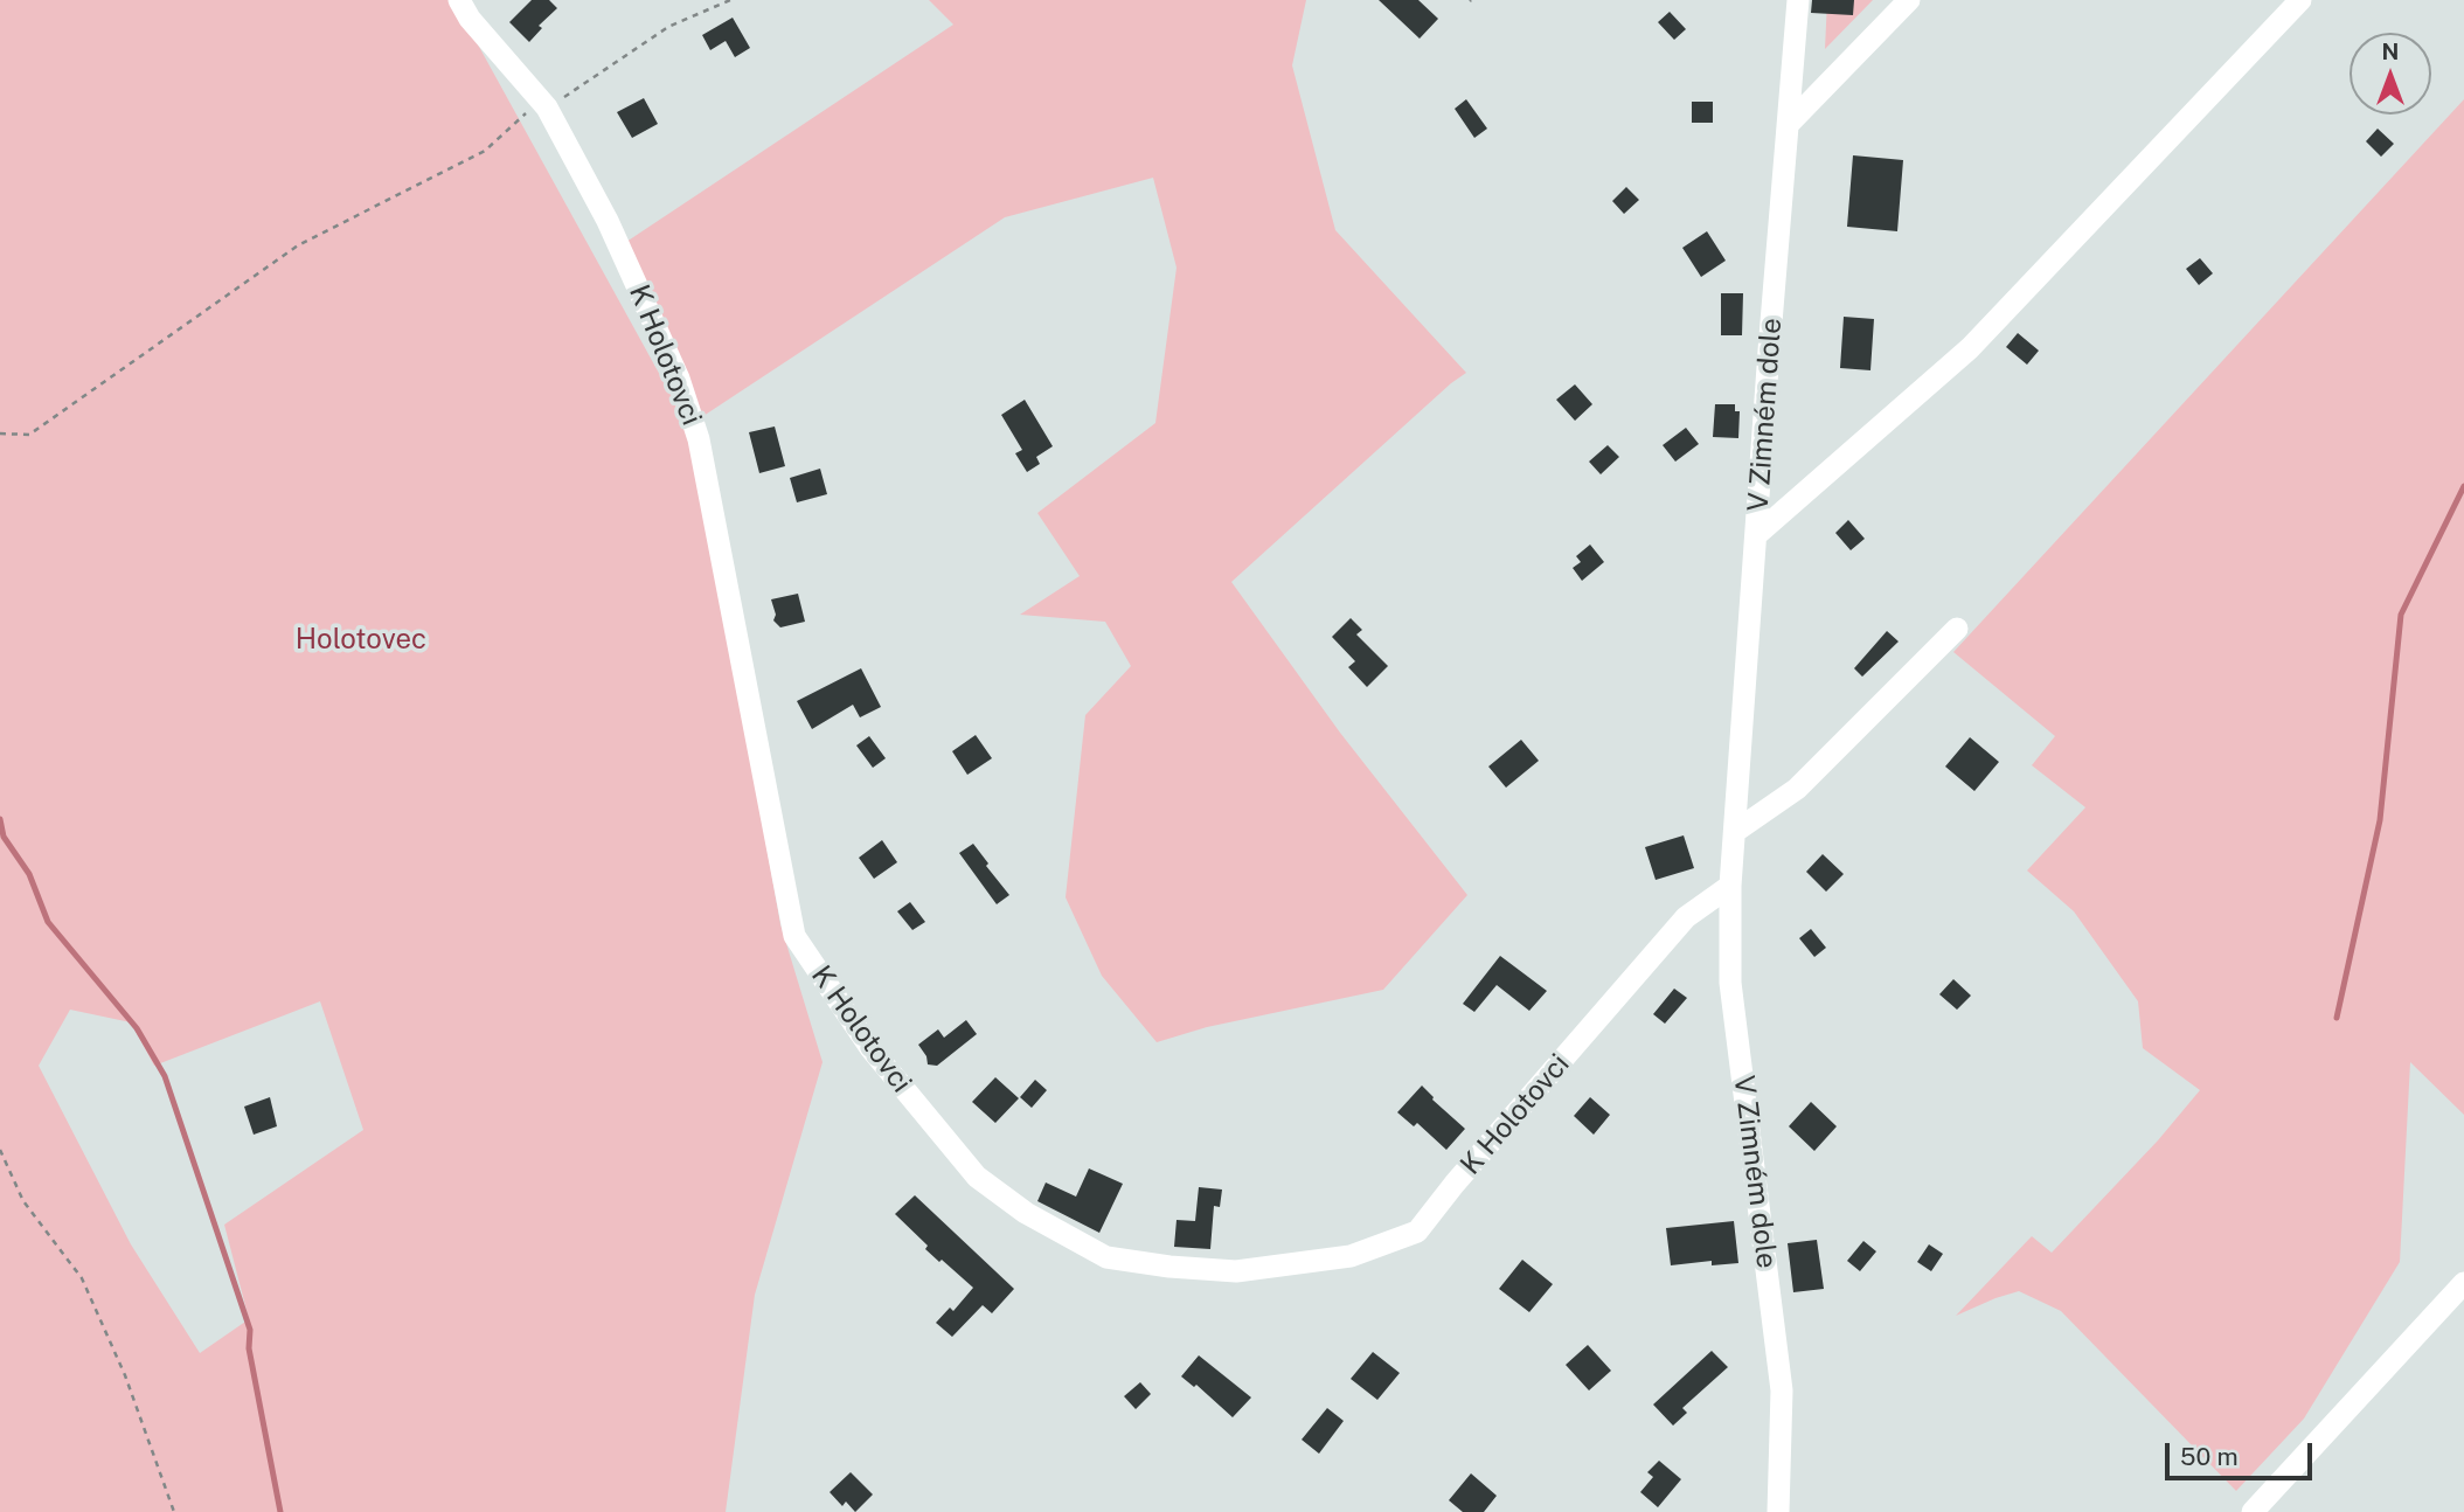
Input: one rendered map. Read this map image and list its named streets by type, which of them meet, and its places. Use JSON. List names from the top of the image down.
{
  "streets": {
    "street": ["K Holotovci", "V Zimném dole"]
  },
  "crossings": [
    ["K Holotovci", "V Zimném dole"]
  ],
  "parks": ["Holotovec"],
  "scale_bar": "50 m",
  "north": "top"
}
